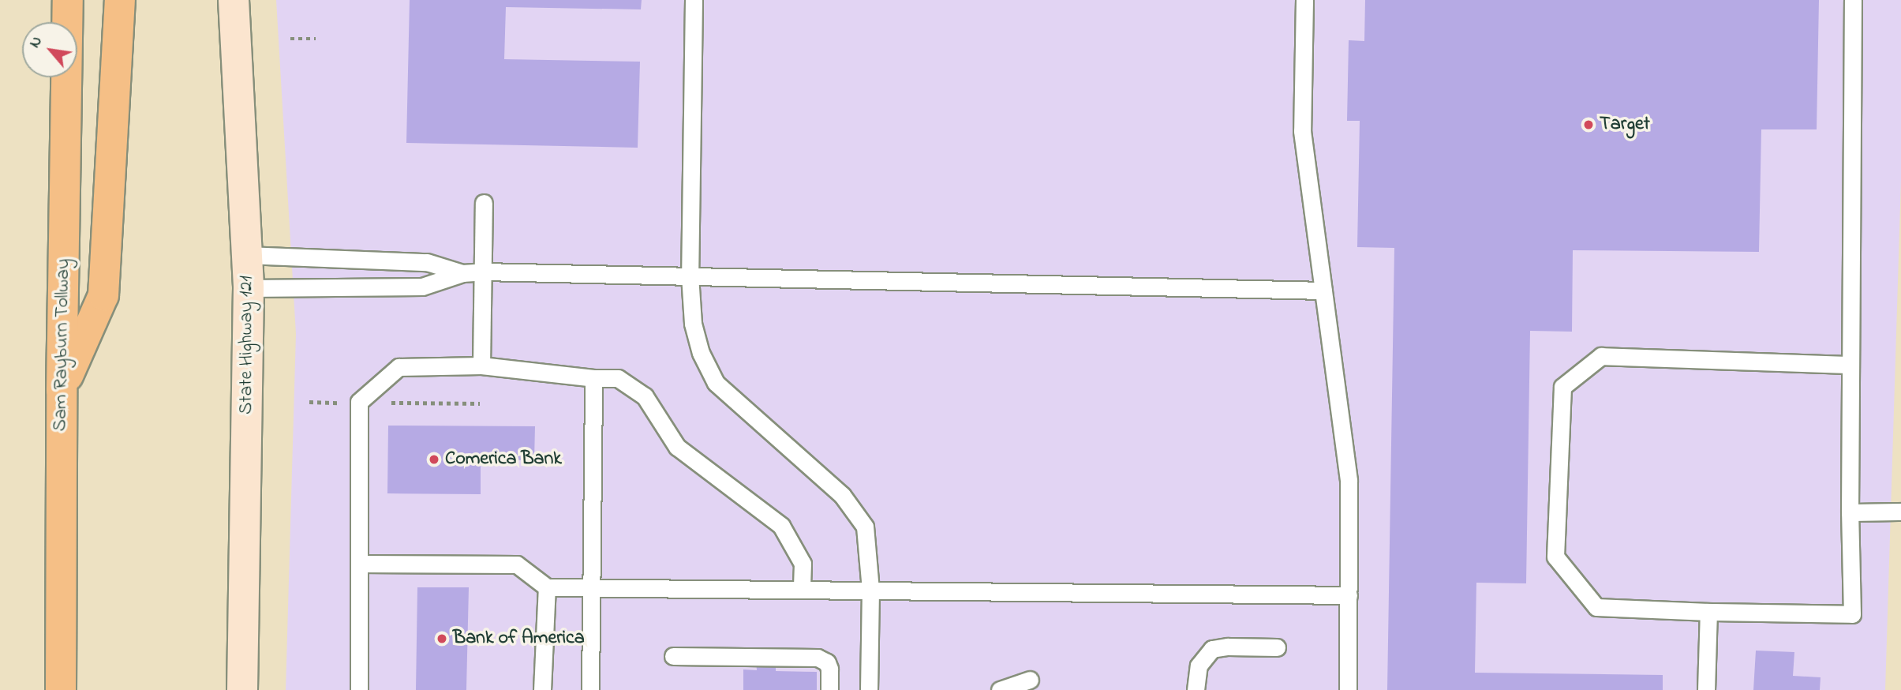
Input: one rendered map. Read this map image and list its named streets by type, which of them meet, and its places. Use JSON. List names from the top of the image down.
{
  "streets": {
    "highway": ["Sam Rayburn Tollway"],
    "main road": ["State Highway 121"]
  },
  "places": ["Target", "Comerica Bank", "Bank of America"],
  "north": "top left"
}
